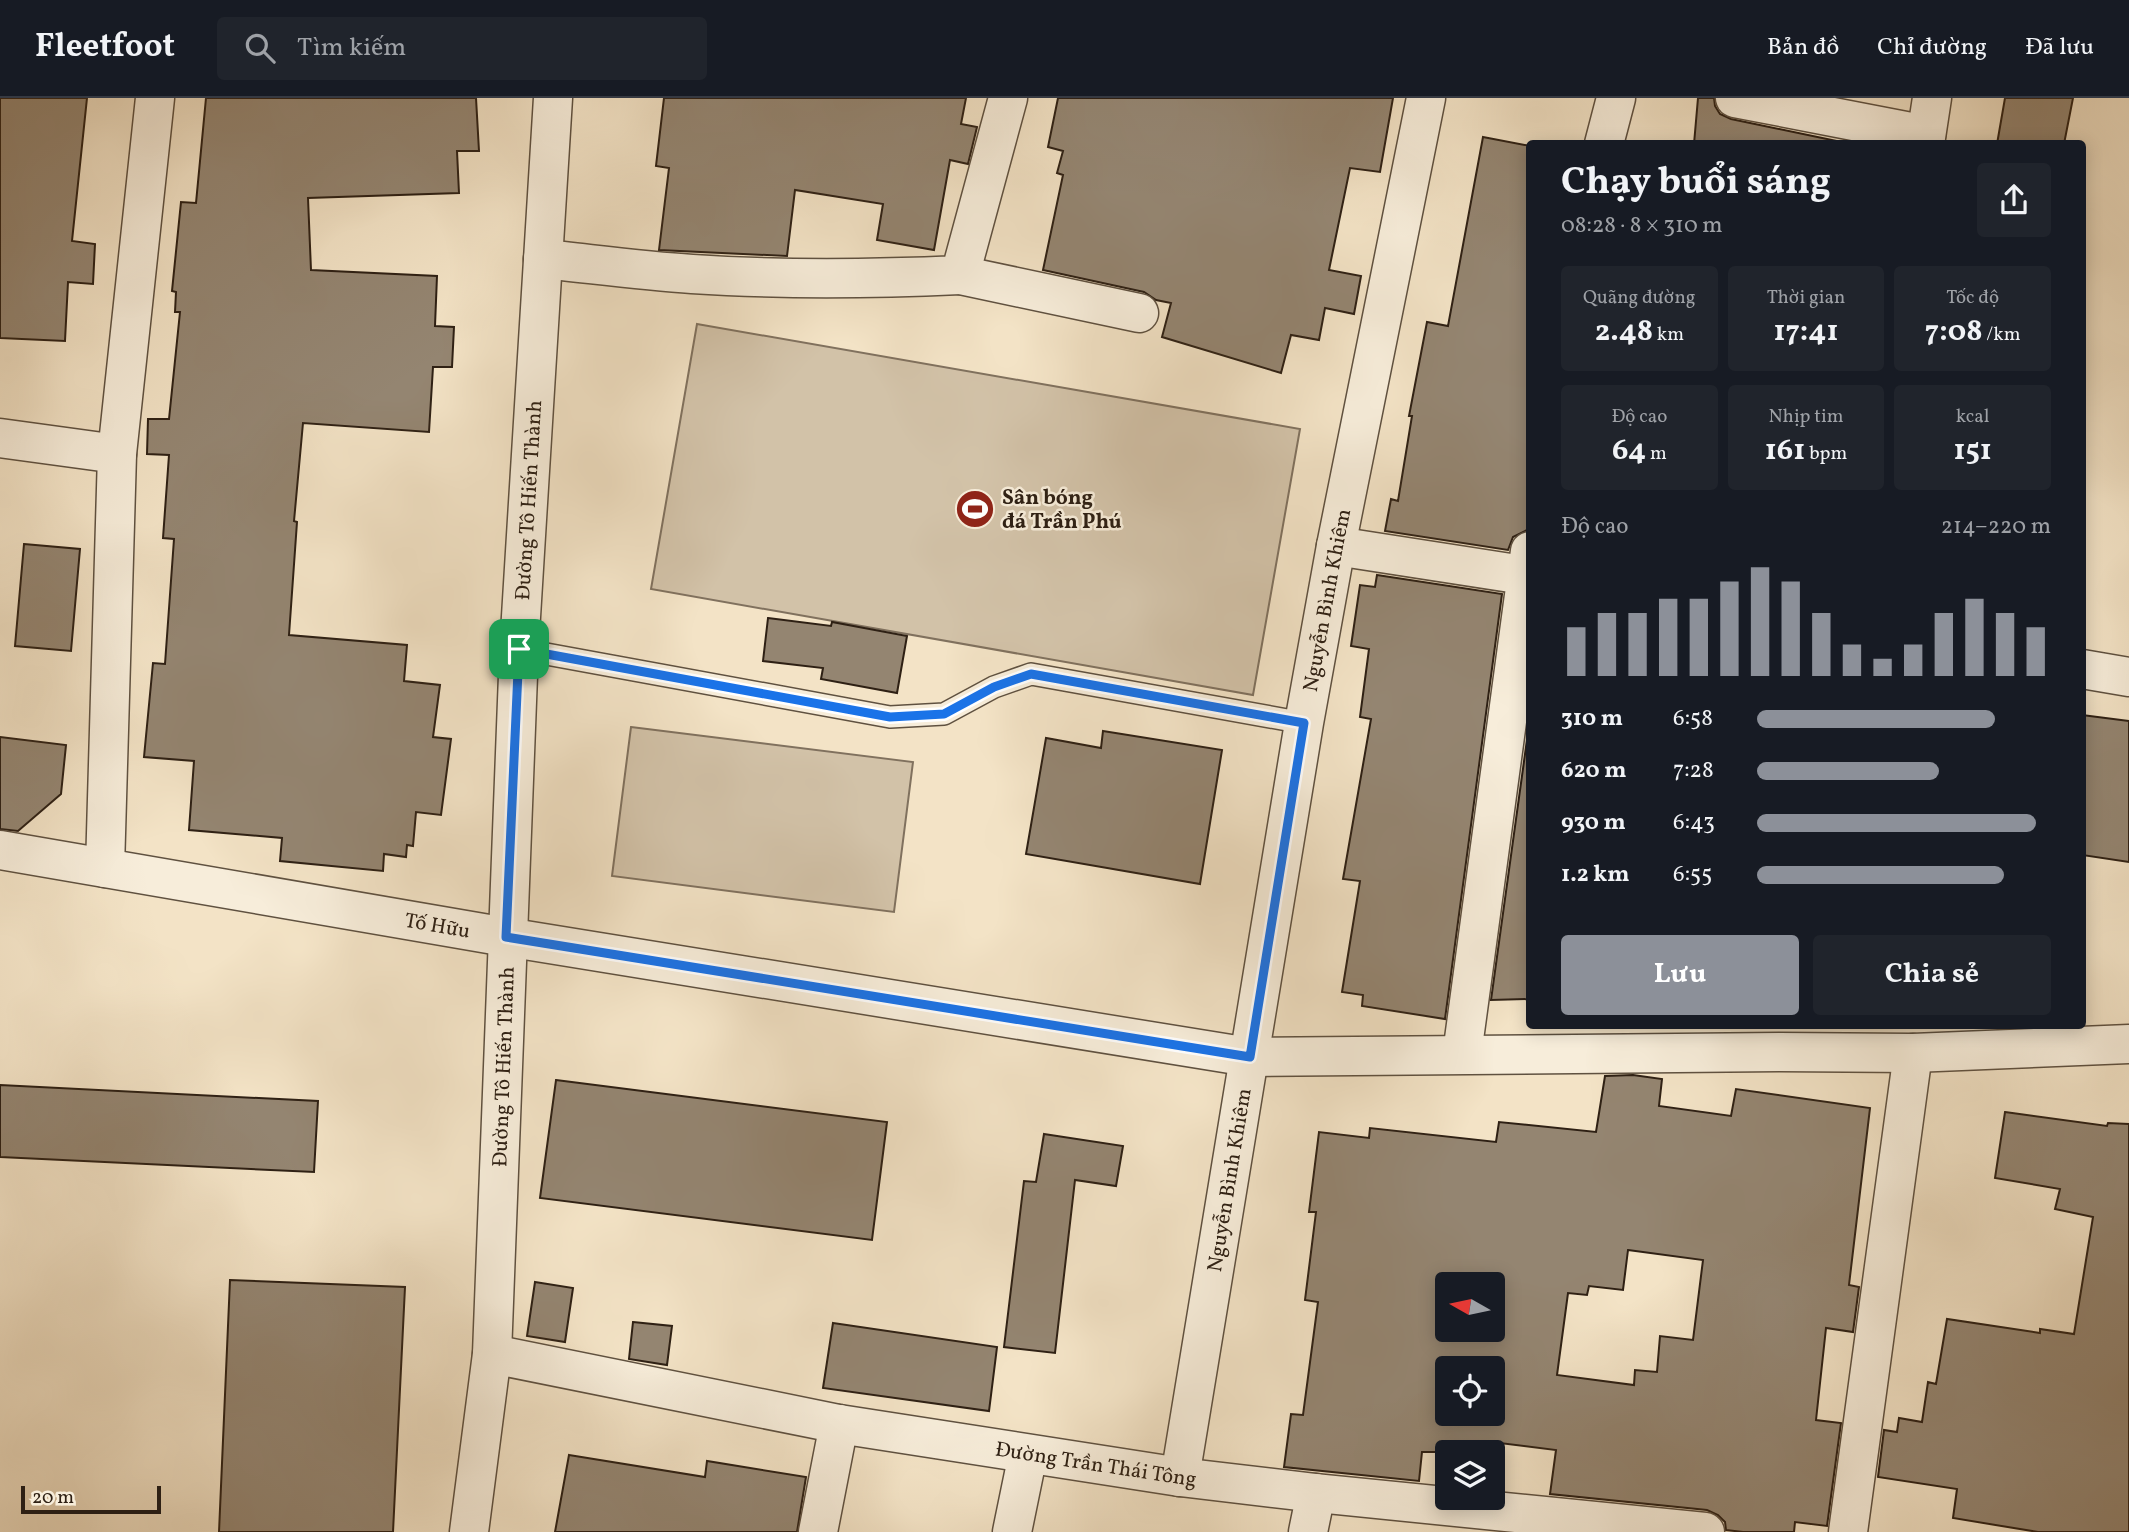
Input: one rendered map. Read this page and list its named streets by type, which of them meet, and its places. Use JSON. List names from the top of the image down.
{
  "streets": {
    "street": [
      "Đường Tô Hiến Thành",
      "Nguyễn Bình Khiêm",
      "Tố Hữu",
      "Đường Trần Thái Tông"
    ]
  },
  "crossings": [
    ["Đường Tô Hiến Thành", "Tố Hữu"],
    ["Đường Tô Hiến Thành", "Đường Trần Thái Tông"],
    ["Nguyễn Bình Khiêm", "Tố Hữu"],
    ["Nguyễn Bình Khiêm", "Đường Trần Thái Tông"]
  ],
  "places": {
    "sports": ["Sân bóng đá Trần Phú"]
  },
  "scale_bar": "20 m",
  "north": "left",
  "page": {
    "header": "Fleetfoot",
    "search": "Tìm kiếm",
    "nav": ["Bản đồ", "Chỉ đường", "Đã lưu"],
    "heading": ["Chạy buổi sáng", "08:28 · 8 × 310 m"],
    "stats": [
      ["Quãng đường", "2.48 km"],
      ["Thời gian", "17:41"],
      ["Tốc độ", "7:08 /km"],
      ["Độ cao", "64 m"],
      ["Nhịp tim", "161 bpm"],
      ["kcal", "151"]
    ],
    "chart": ["Độ cao", "214–220 m"],
    "list": [
      {
        "name": "310 m",
        "note": "6:58"
      },
      {
        "name": "620 m",
        "note": "7:28"
      },
      {
        "name": "930 m",
        "note": "6:43"
      },
      {
        "name": "1.2 km",
        "note": "6:55"
      }
    ],
    "buttons": ["Lưu", "Chia sẻ"],
    "scale": "20 m"
  }
}
